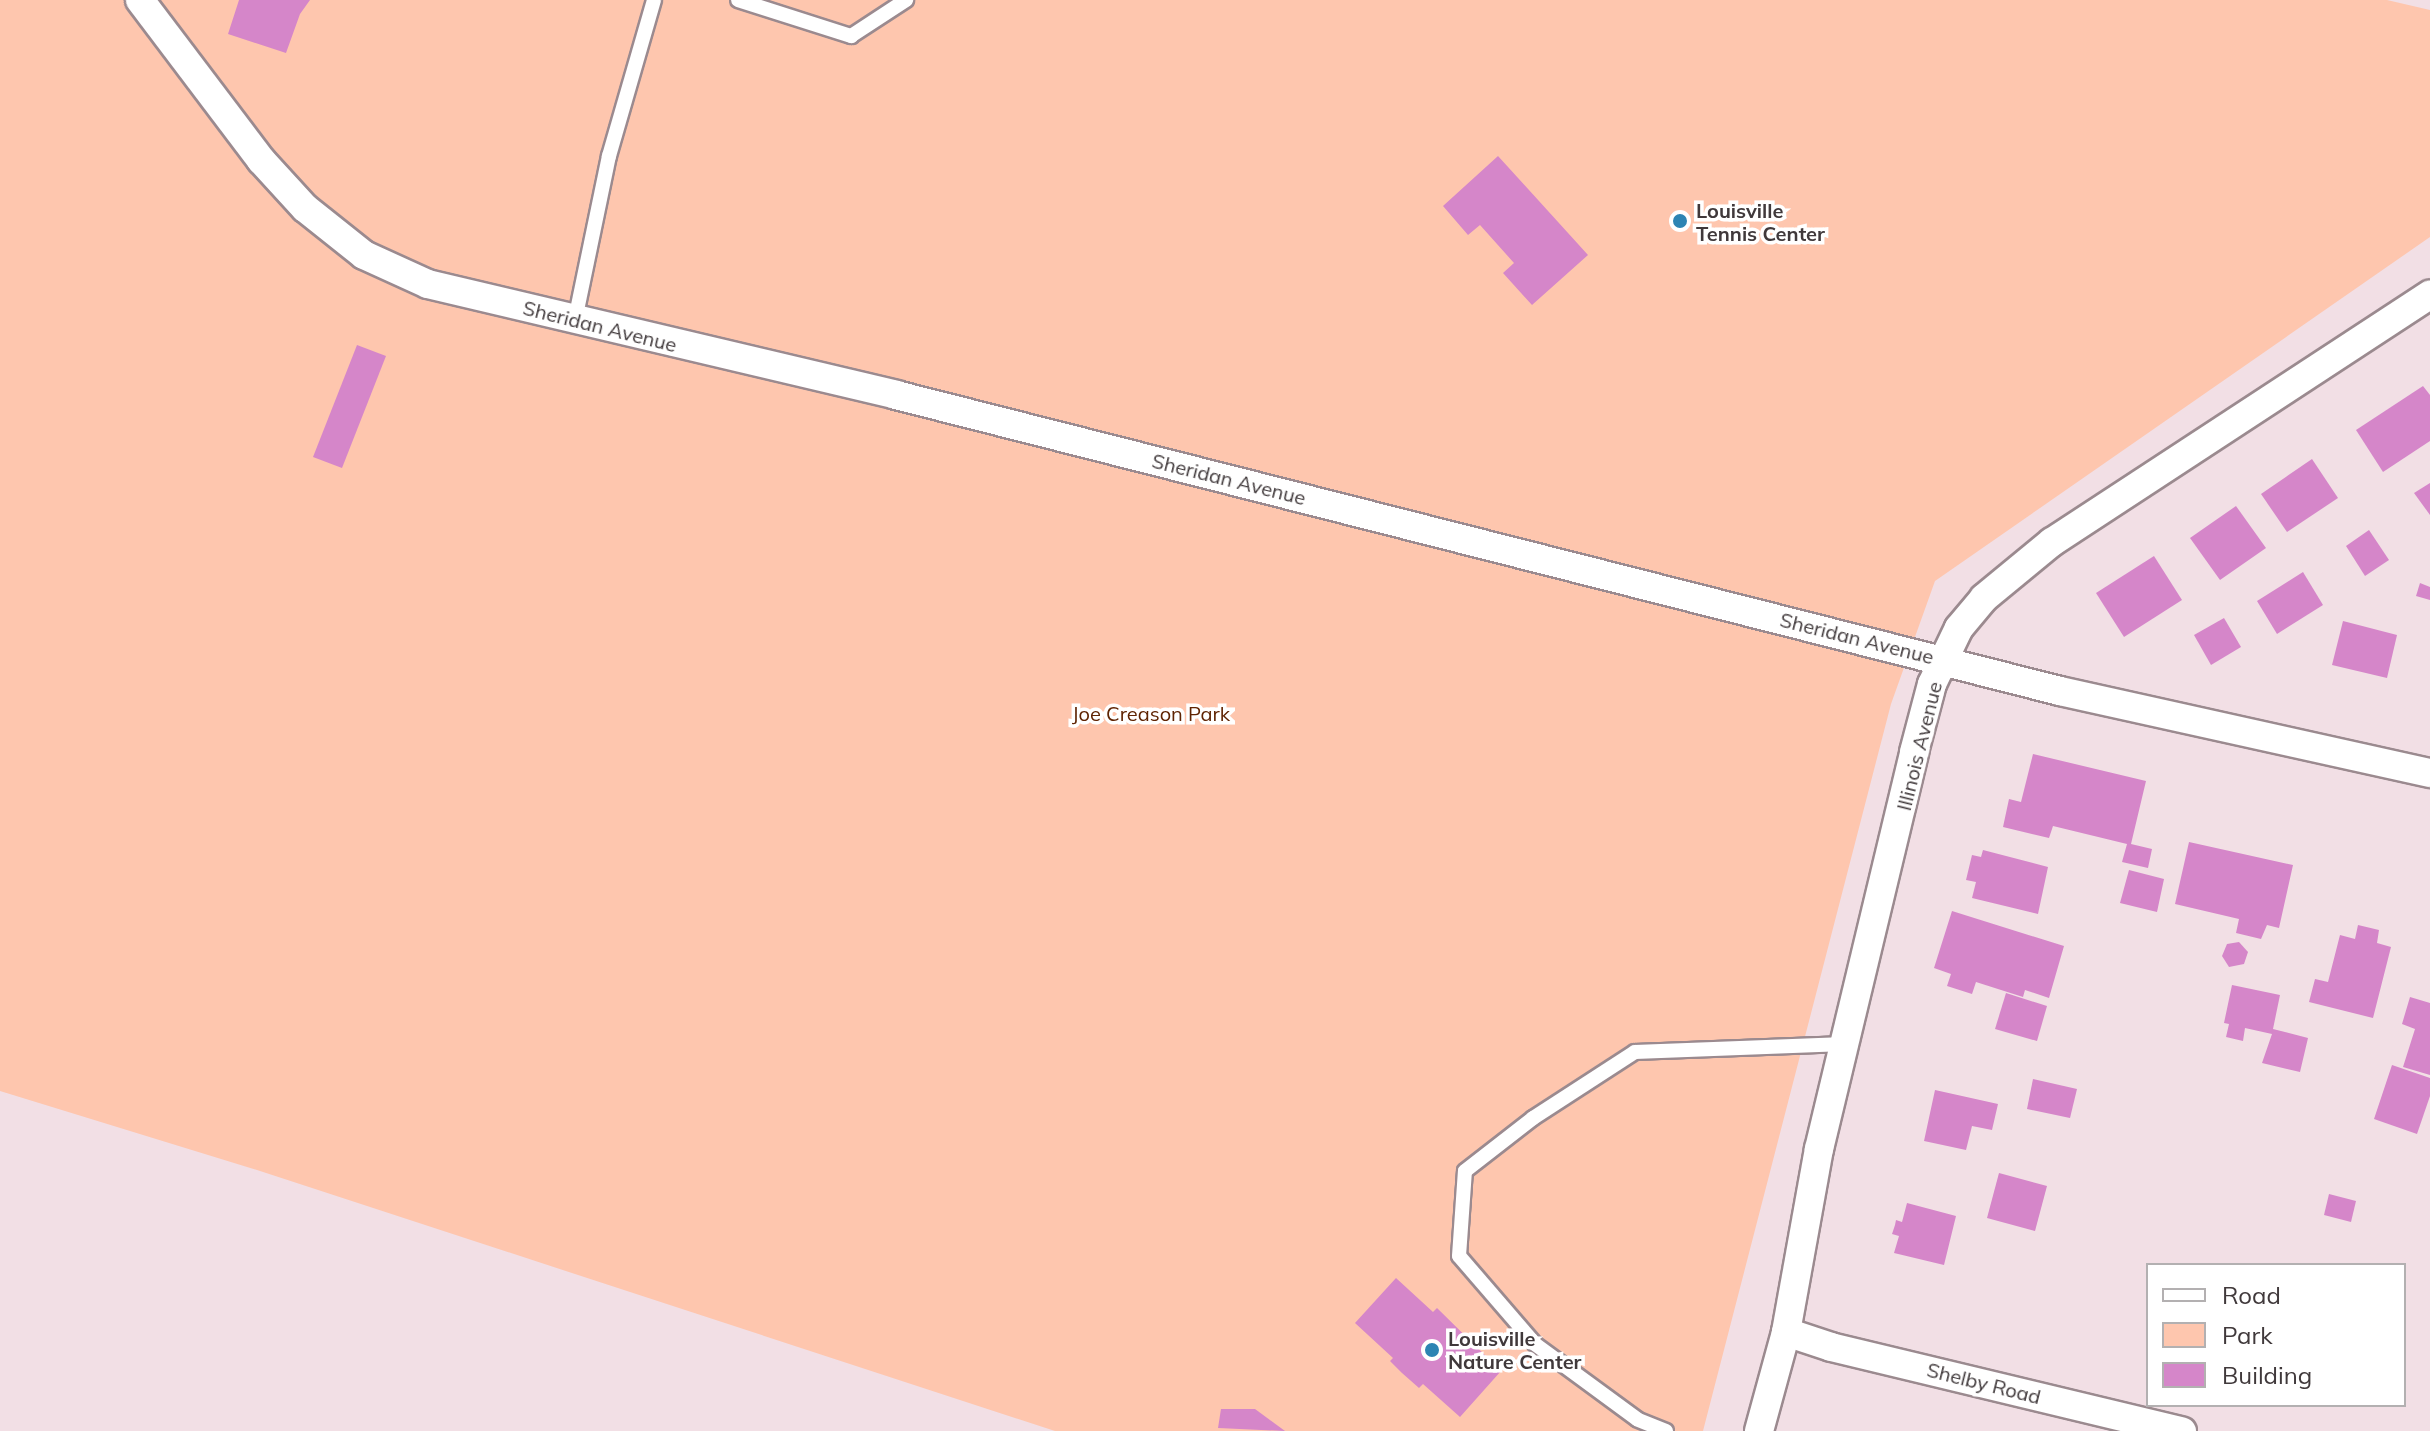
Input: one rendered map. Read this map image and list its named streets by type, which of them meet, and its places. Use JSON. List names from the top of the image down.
{
  "streets": {
    "street": ["Sheridan Avenue", "Illinois Avenue", "Shelby Road"]
  },
  "crossings": [
    ["Sheridan Avenue", "Illinois Avenue"],
    ["Illinois Avenue", "Shelby Road"]
  ],
  "parks": ["Joe Creason Park"],
  "places": ["Louisville Tennis Center", "Louisville Nature Center"],
  "legend": ["Road", "Park", "Building"]
}
